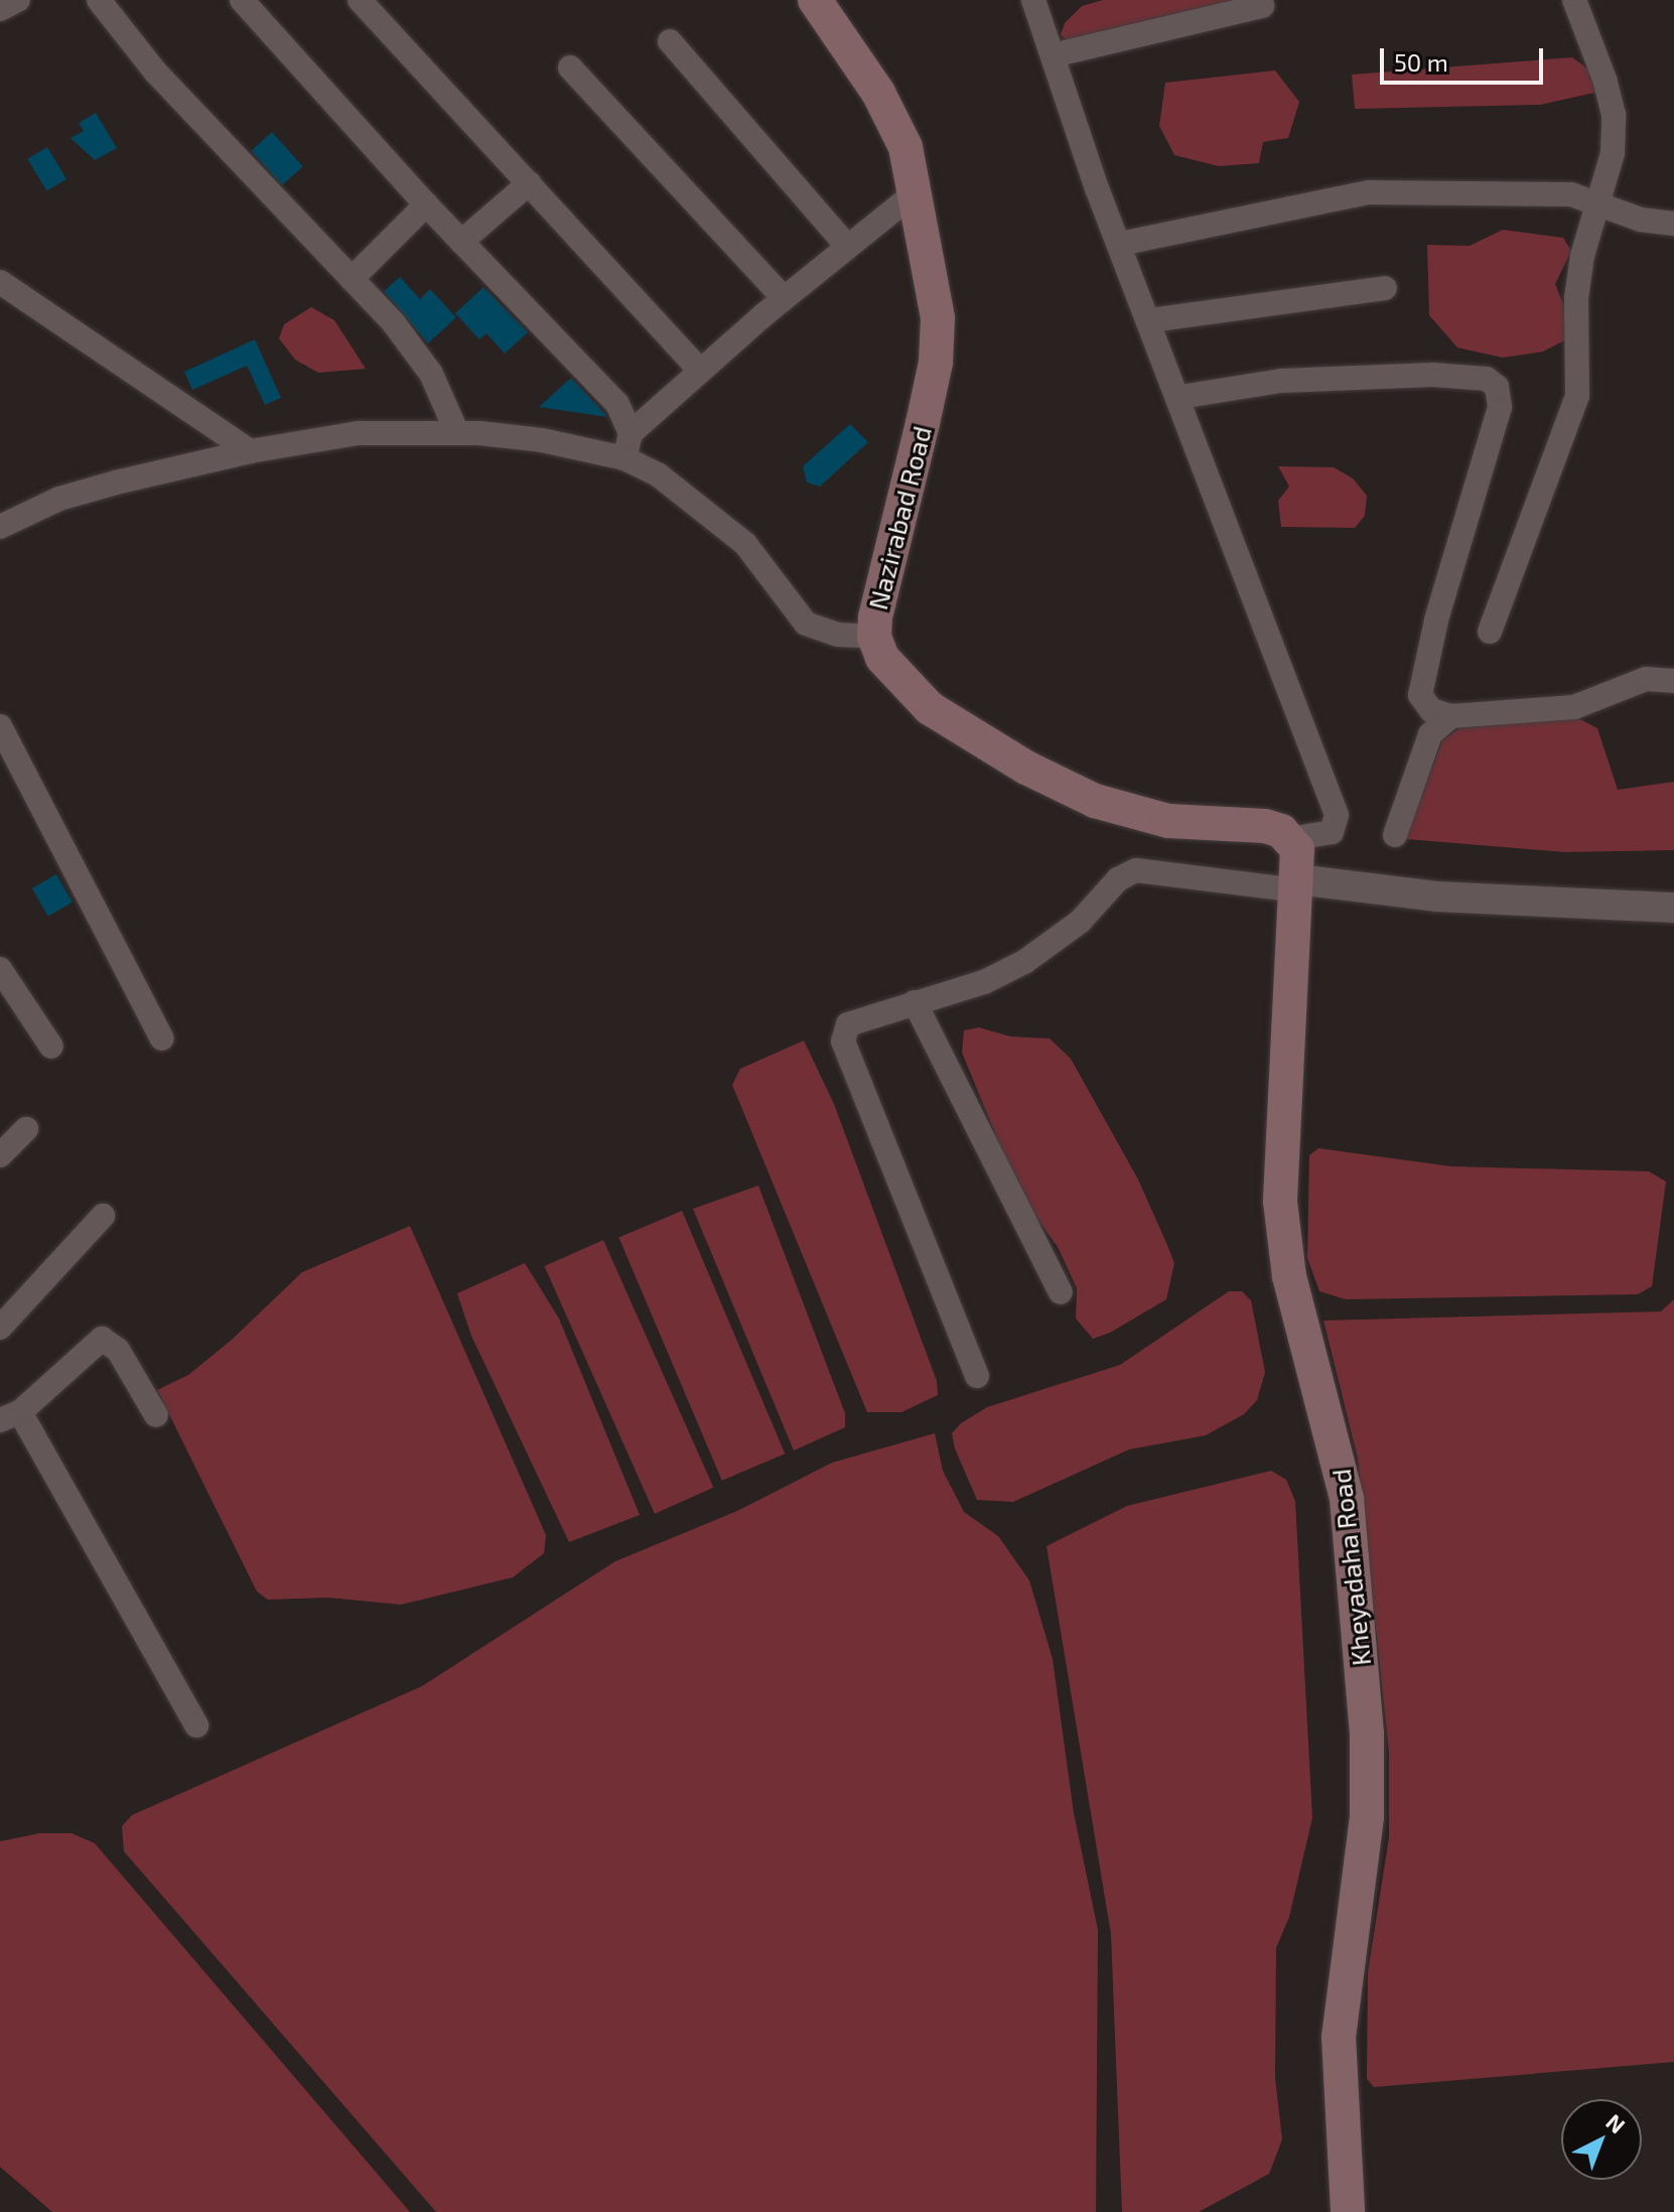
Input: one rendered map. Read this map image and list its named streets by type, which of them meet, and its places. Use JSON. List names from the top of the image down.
{
  "streets": {
    "main road": ["Nazirabad Road", "Kheyadaha Road"]
  },
  "crossings": [
    ["Nazirabad Road", "Kheyadaha Road"]
  ],
  "scale_bar": "50 m",
  "north": "top right"
}
